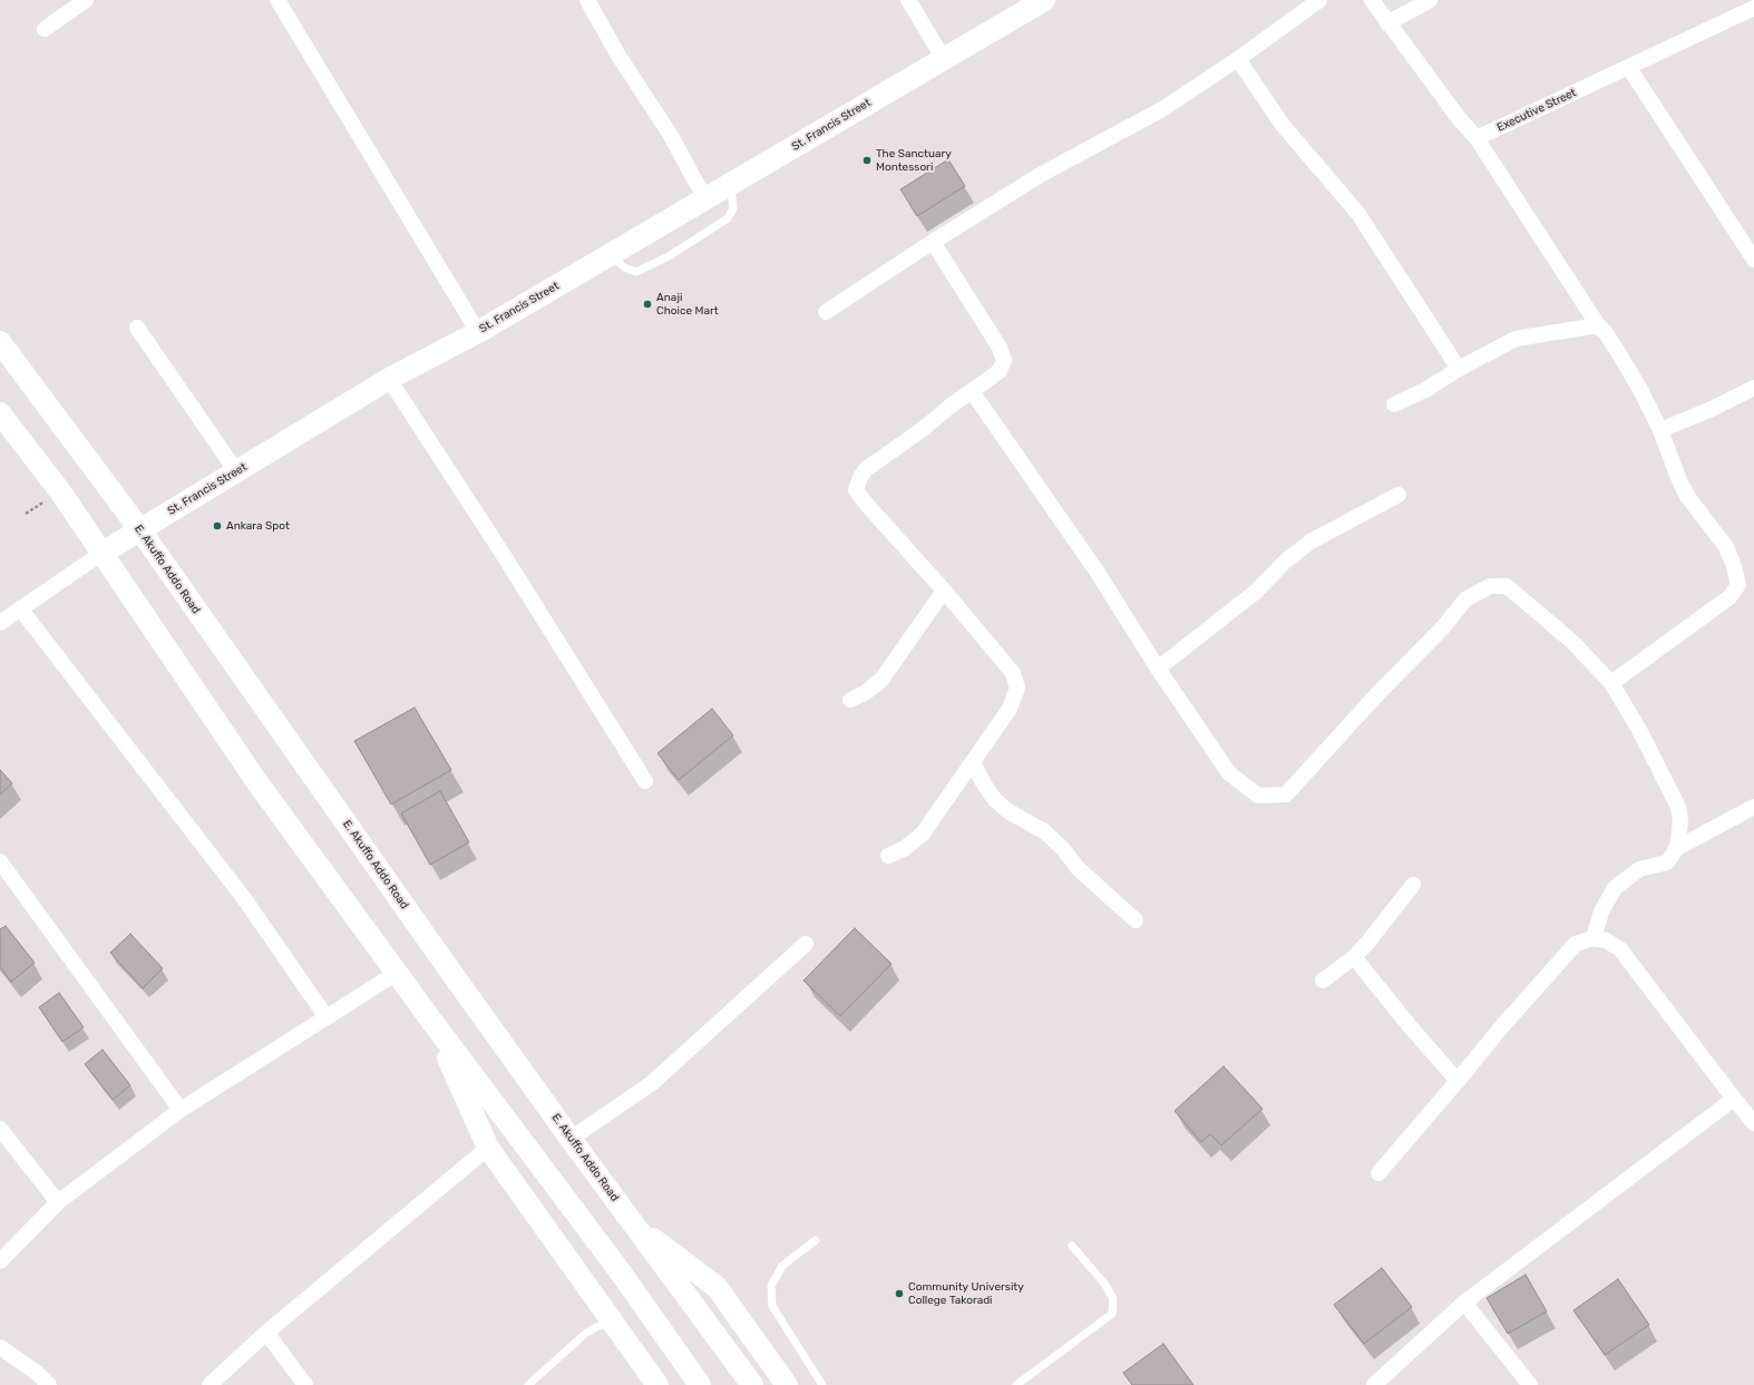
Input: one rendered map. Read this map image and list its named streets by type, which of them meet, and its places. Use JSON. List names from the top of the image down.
{
  "streets": {
    "main road": ["St. Francis Street", "E. Akuffo Addo Road"],
    "street": ["Executive Street"]
  },
  "crossings": [
    ["St. Francis Street", "E. Akuffo Addo Road"]
  ],
  "places": [
    "The Sanctuary Montessori",
    "Anaji Choice Mart",
    "Ankara Spot",
    "Community University College Takoradi"
  ]
}
